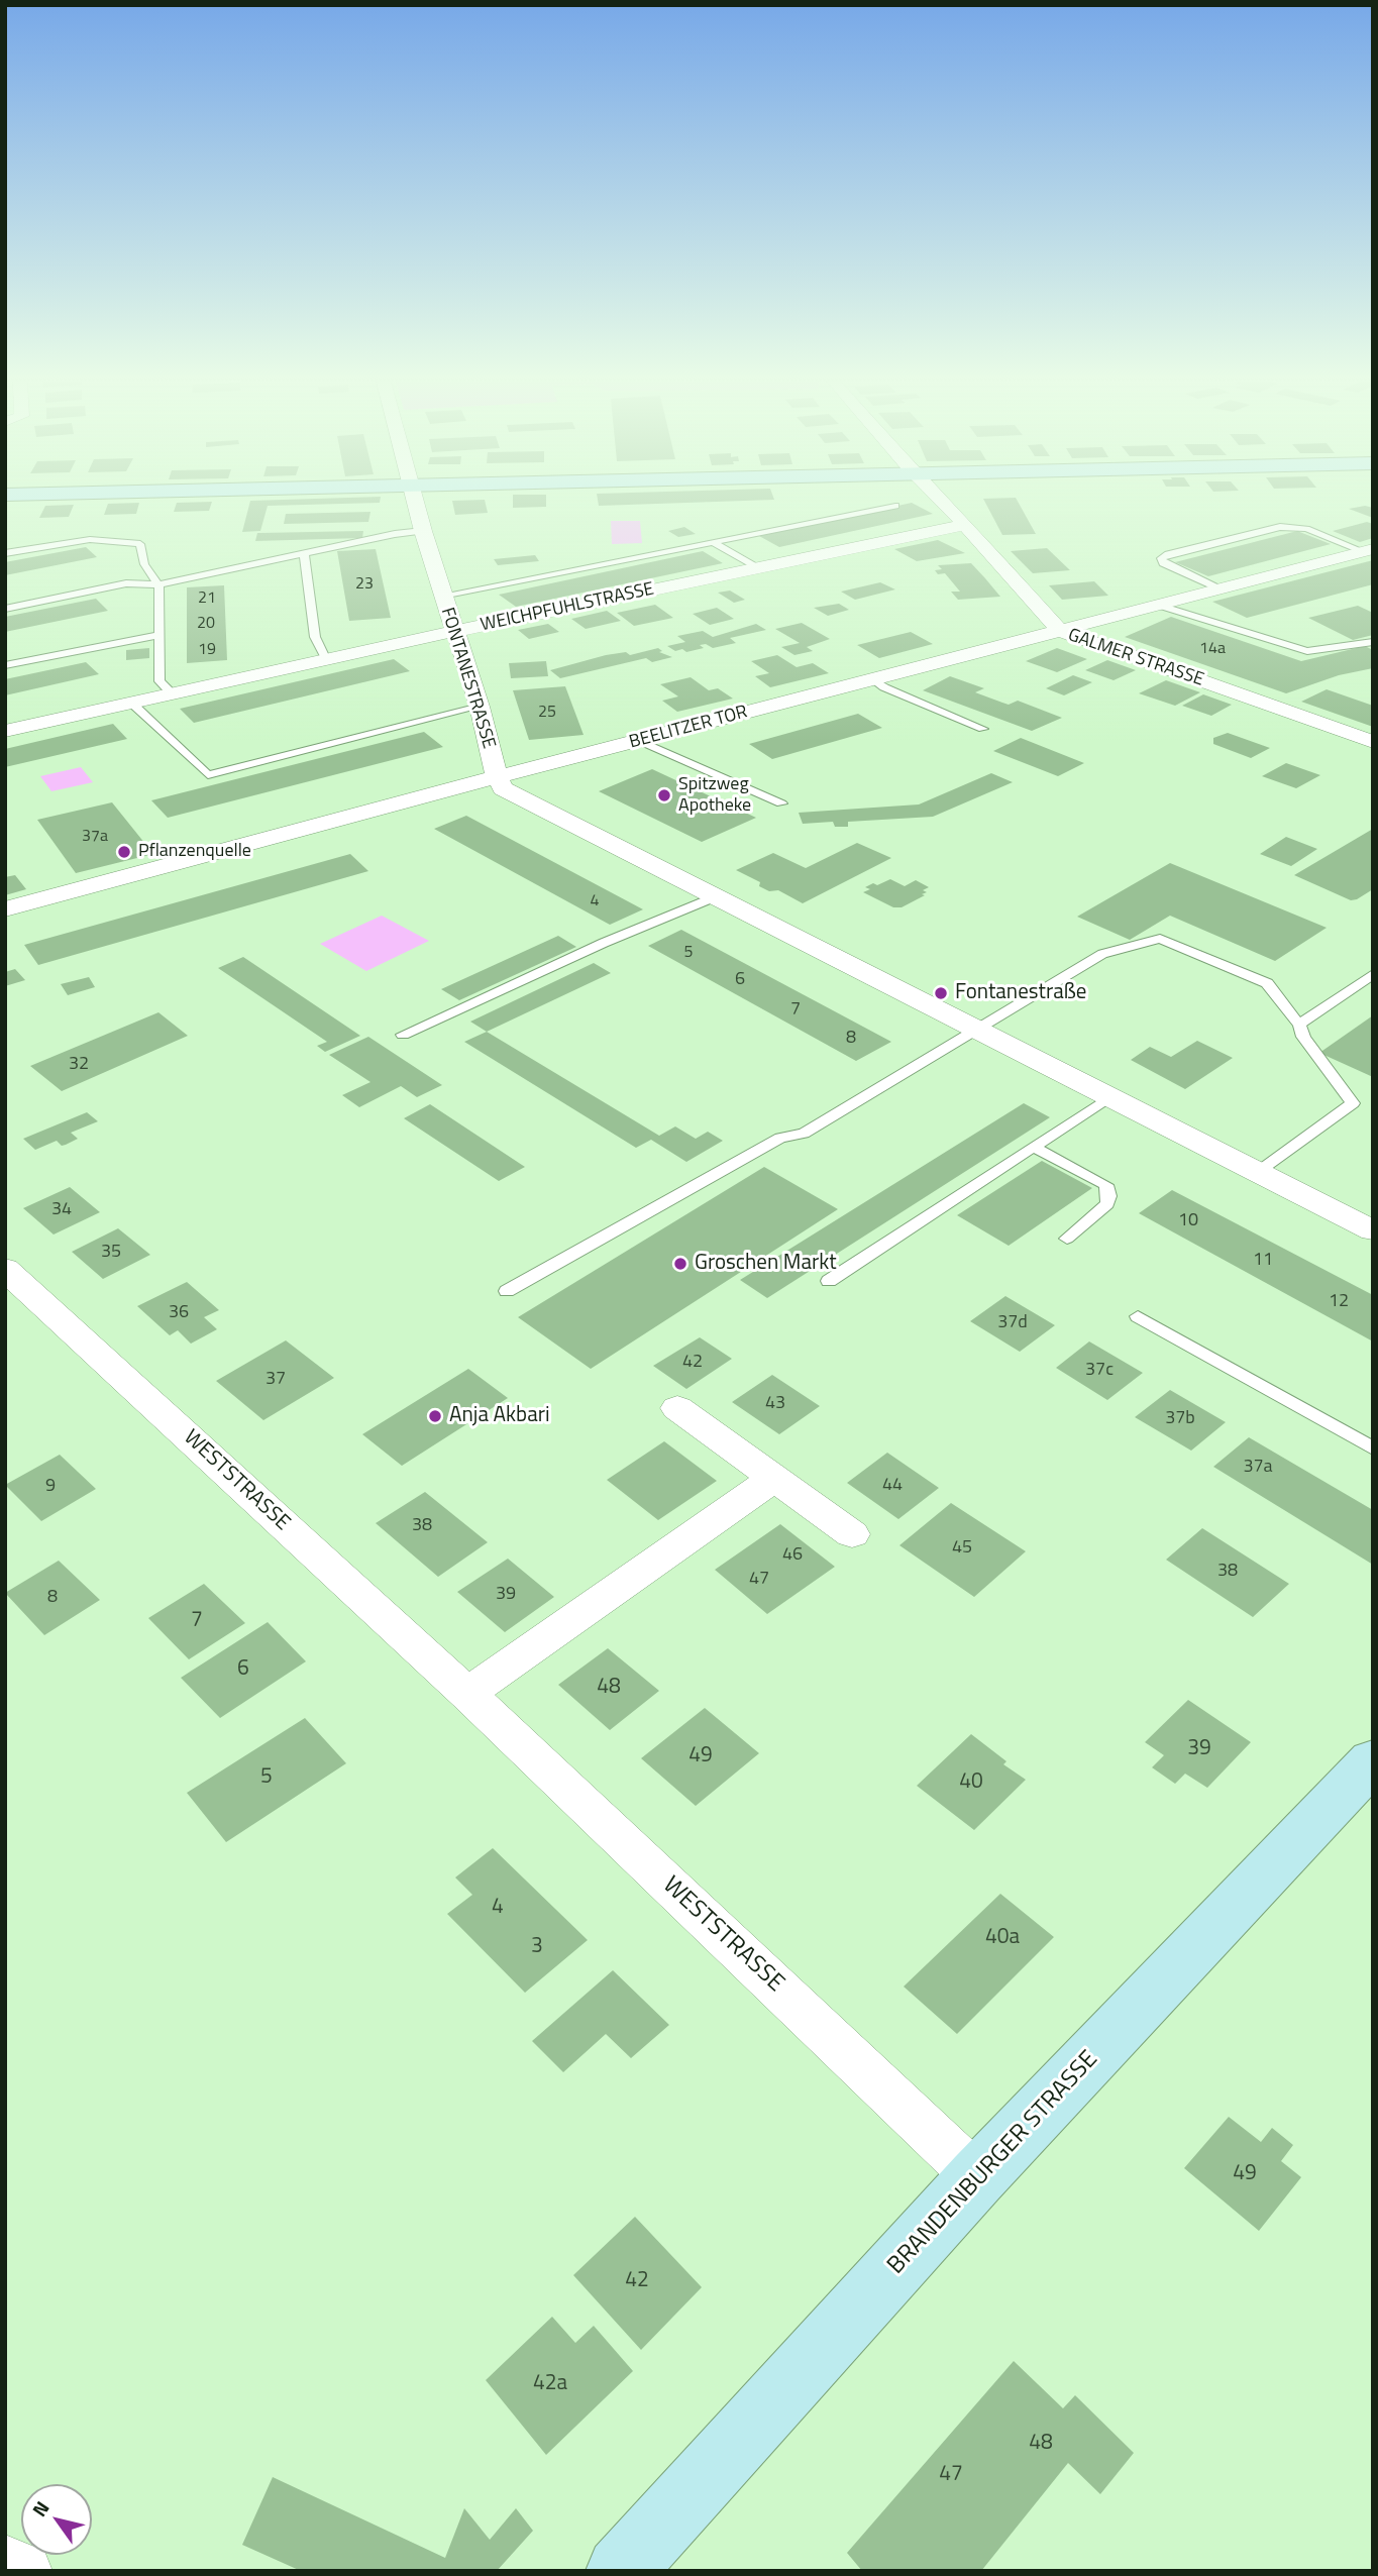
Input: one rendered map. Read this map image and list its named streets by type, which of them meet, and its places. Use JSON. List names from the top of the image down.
{
  "streets": {
    "main road": ["BRANDENBURGER STRASSE"],
    "street": [
      "WEICHPFUHLSTRASSE",
      "GALMER STRASSE",
      "FONTANESTRASSE",
      "BEELITZER TOR",
      "WESTSTRASSE"
    ]
  },
  "crossings": [
    ["WEICHPFUHLSTRASSE", "GALMER STRASSE"],
    ["WEICHPFUHLSTRASSE", "FONTANESTRASSE"],
    ["GALMER STRASSE", "BEELITZER TOR"],
    ["FONTANESTRASSE", "BEELITZER TOR"],
    ["WESTSTRASSE", "BRANDENBURGER STRASSE"]
  ],
  "places": [
    "Spitzweg Apotheke",
    "Pflanzenquelle",
    "Fontanestraße",
    "Groschen Markt",
    "Anja Akbari"
  ],
  "house_numbers": [
    "23",
    "21",
    "20",
    "14a",
    "19",
    "25",
    "37a",
    "4",
    "5",
    "6",
    "7",
    "8",
    "32",
    "34",
    "10",
    "35",
    "11",
    "12",
    "36",
    "37d",
    "42",
    "37c",
    "37",
    "43",
    "37b",
    "37a",
    "44",
    "9",
    "38",
    "45",
    "46",
    "38",
    "47",
    "39",
    "8",
    "7",
    "6",
    "48",
    "39",
    "49",
    "5",
    "40",
    "4",
    "40a",
    "3",
    "49",
    "42",
    "42a",
    "48",
    "47"
  ],
  "north": "top left"
}
